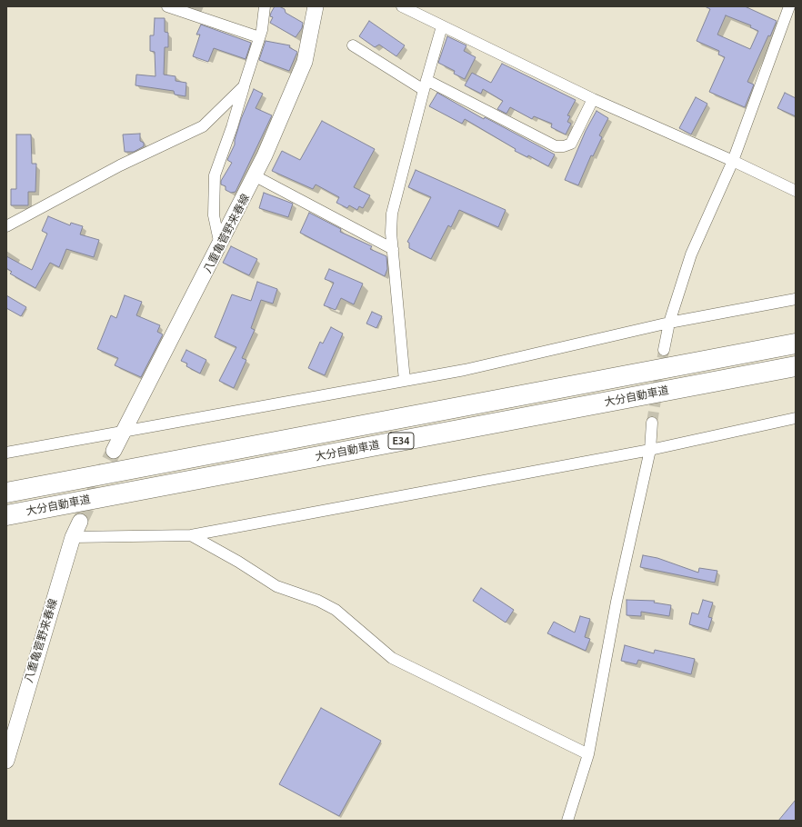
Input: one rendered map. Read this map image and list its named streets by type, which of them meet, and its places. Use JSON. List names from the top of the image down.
{
  "streets": {
    "highway": ["大分自動車道", "E34"],
    "main road": ["八重亀菅野来春線"]
  }
}
